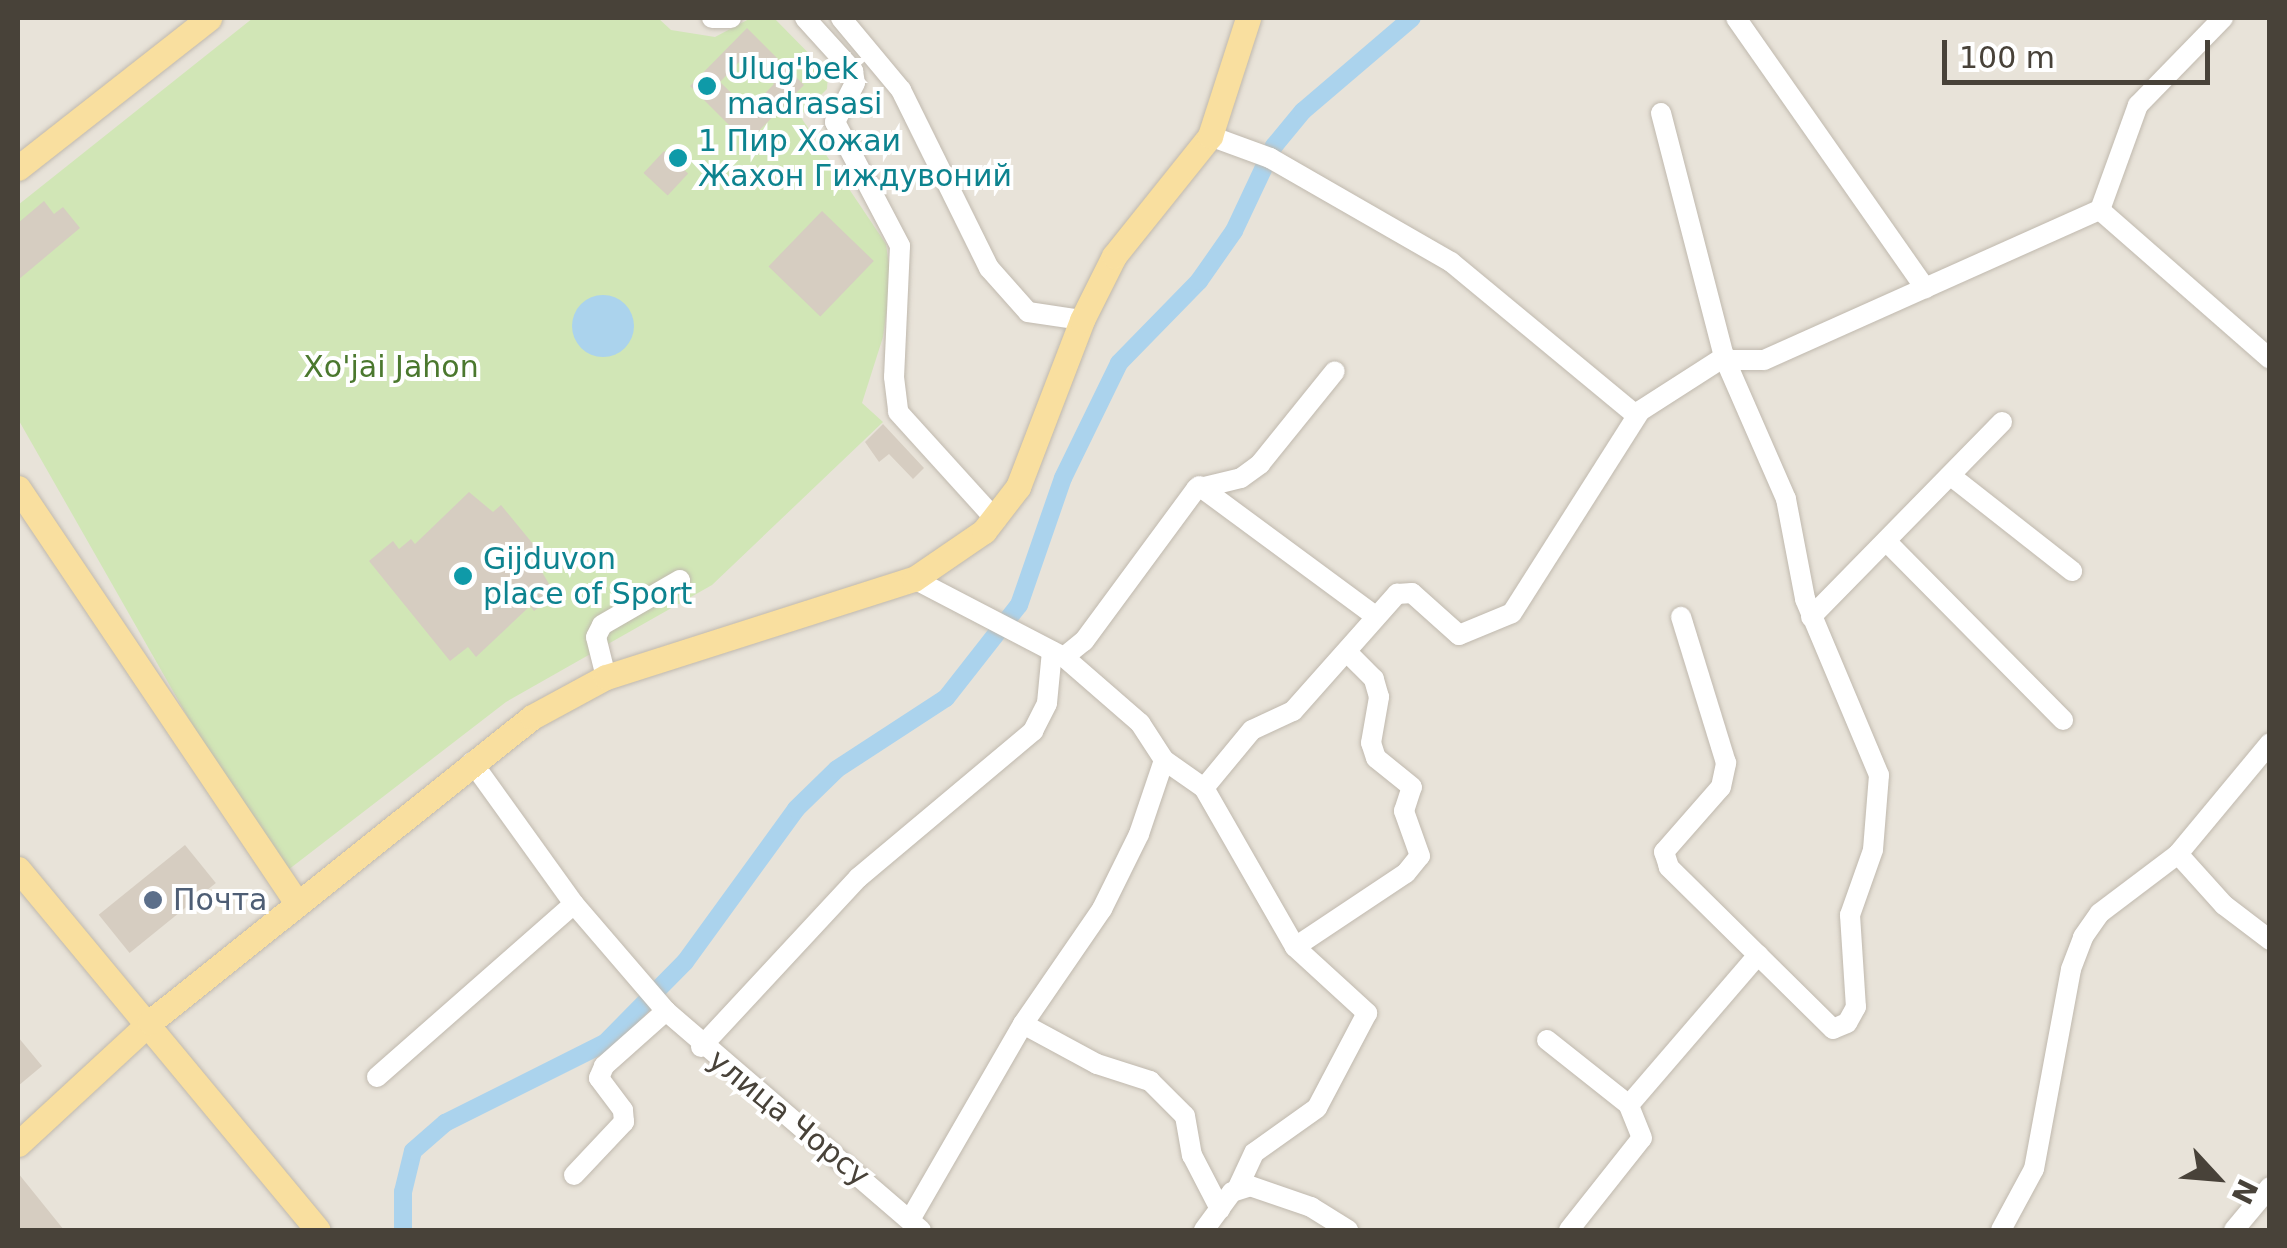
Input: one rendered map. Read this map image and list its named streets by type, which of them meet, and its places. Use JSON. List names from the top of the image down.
{
  "streets": {
    "street": ["улица Чорсу"]
  },
  "parks": ["Xo'jai Jahon"],
  "places": [
    "Ulug'bek madrasasi",
    "1 Пир Хожаи Жахон Гиждувоний",
    "Gijduvon place of Sport",
    "Почта"
  ],
  "scale_bar": "100 m",
  "north": "bottom right"
}
